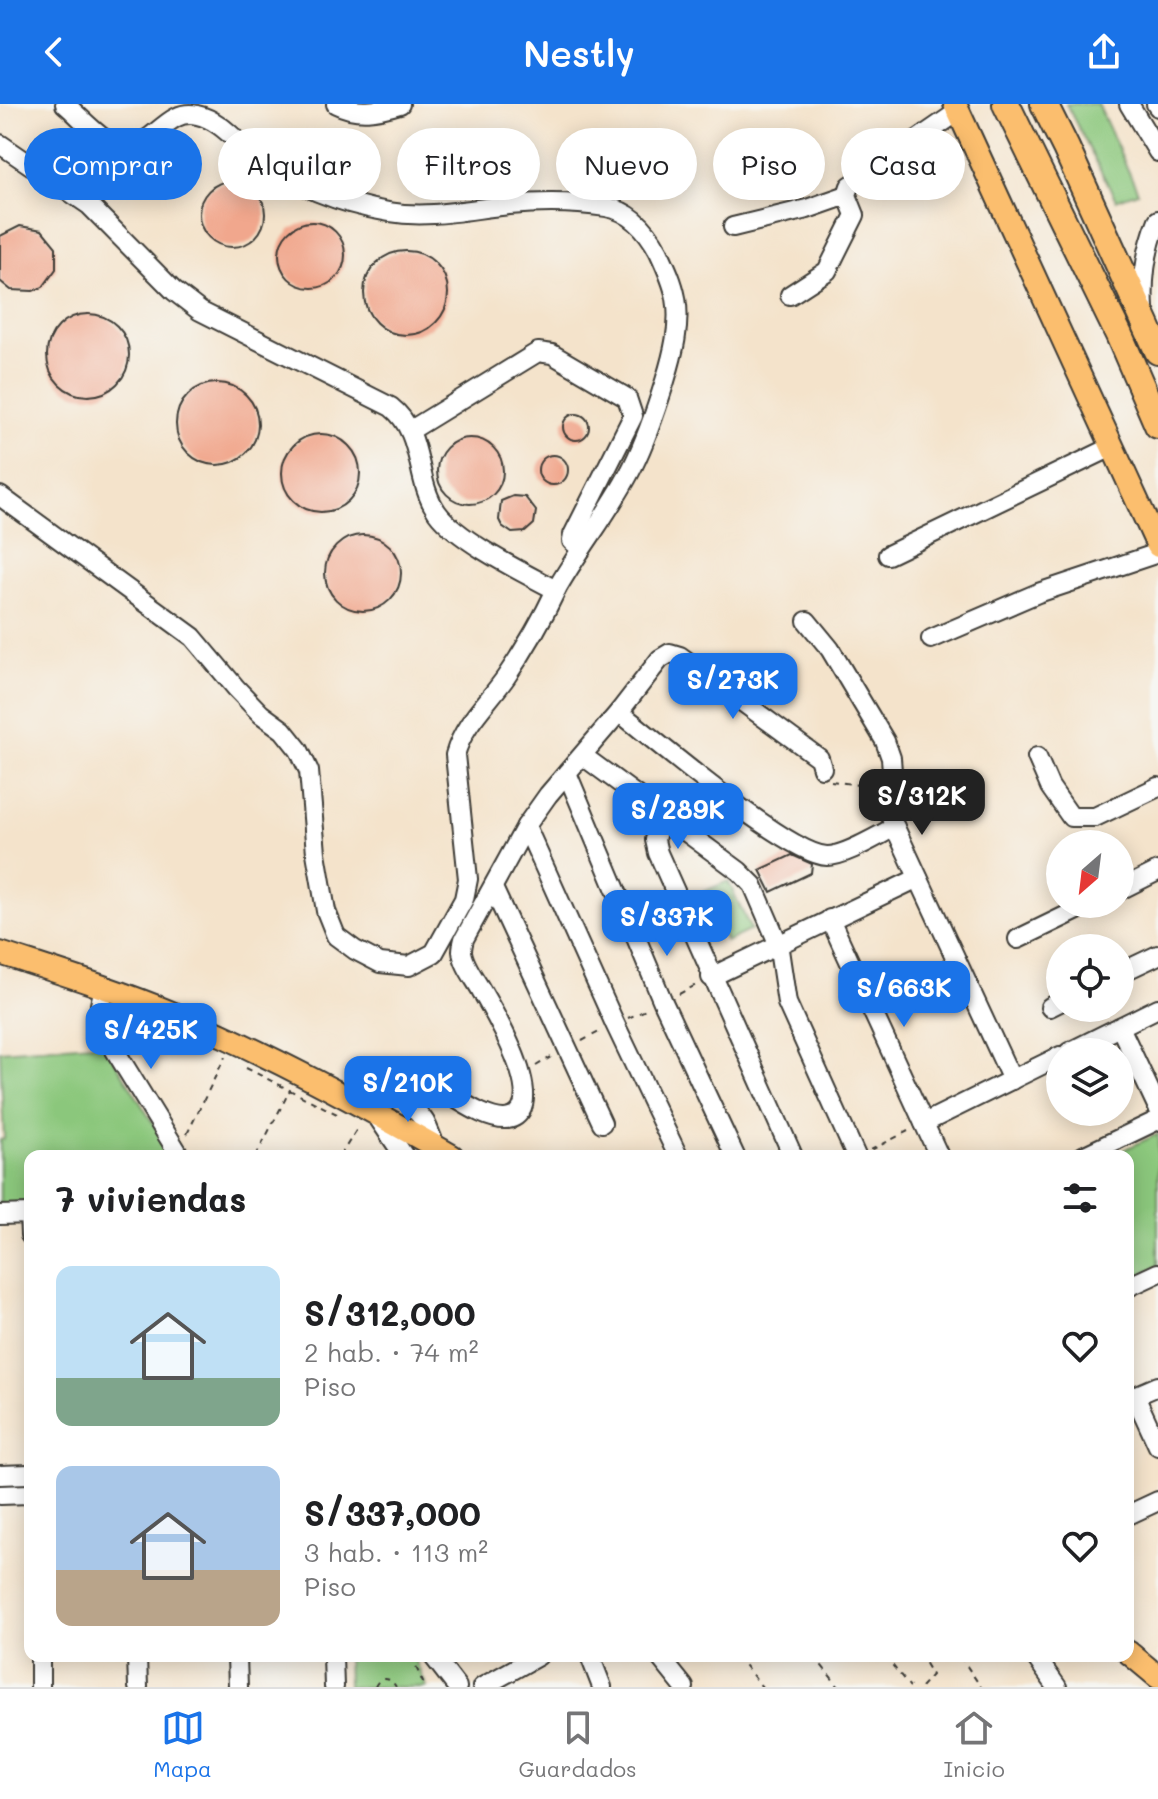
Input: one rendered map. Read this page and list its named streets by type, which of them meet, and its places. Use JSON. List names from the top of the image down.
{
  "north": "bottom left",
  "page": {
    "header": "Nestly",
    "chip": [
      "Comprar",
      "Alquilar",
      "Filtros",
      "Nuevo",
      "Piso",
      "Casa"
    ],
    "price": [
      "S/273K",
      "S/312K",
      "S/289K",
      "S/337K",
      "S/663K",
      "S/425K",
      "S/210K"
    ],
    "heading": "7 viviendas",
    "list": [
      {
        "name": "S/312,000",
        "note": "2 hab. · 74 m² · Piso"
      },
      {
        "name": "S/337,000",
        "note": "3 hab. · 113 m² · Piso"
      }
    ],
    "tabs": ["Mapa", "Guardados", "Inicio"]
  }
}
